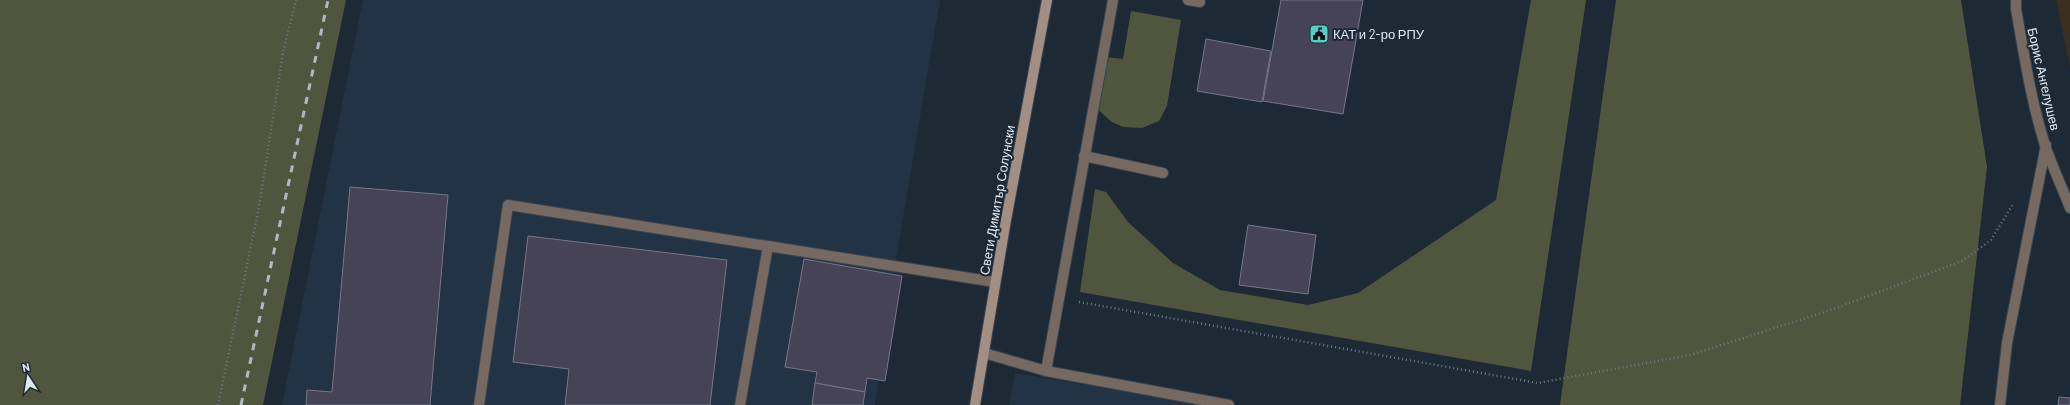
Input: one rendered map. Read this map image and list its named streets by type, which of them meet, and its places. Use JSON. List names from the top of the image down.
{
  "streets": {
    "main road": ["Свети Димитър Солунски"],
    "street": ["Борис Ангелушев"]
  },
  "places": {
    "public building": ["КАТ и 2-ро РПУ"]
  },
  "north": "top"
}
